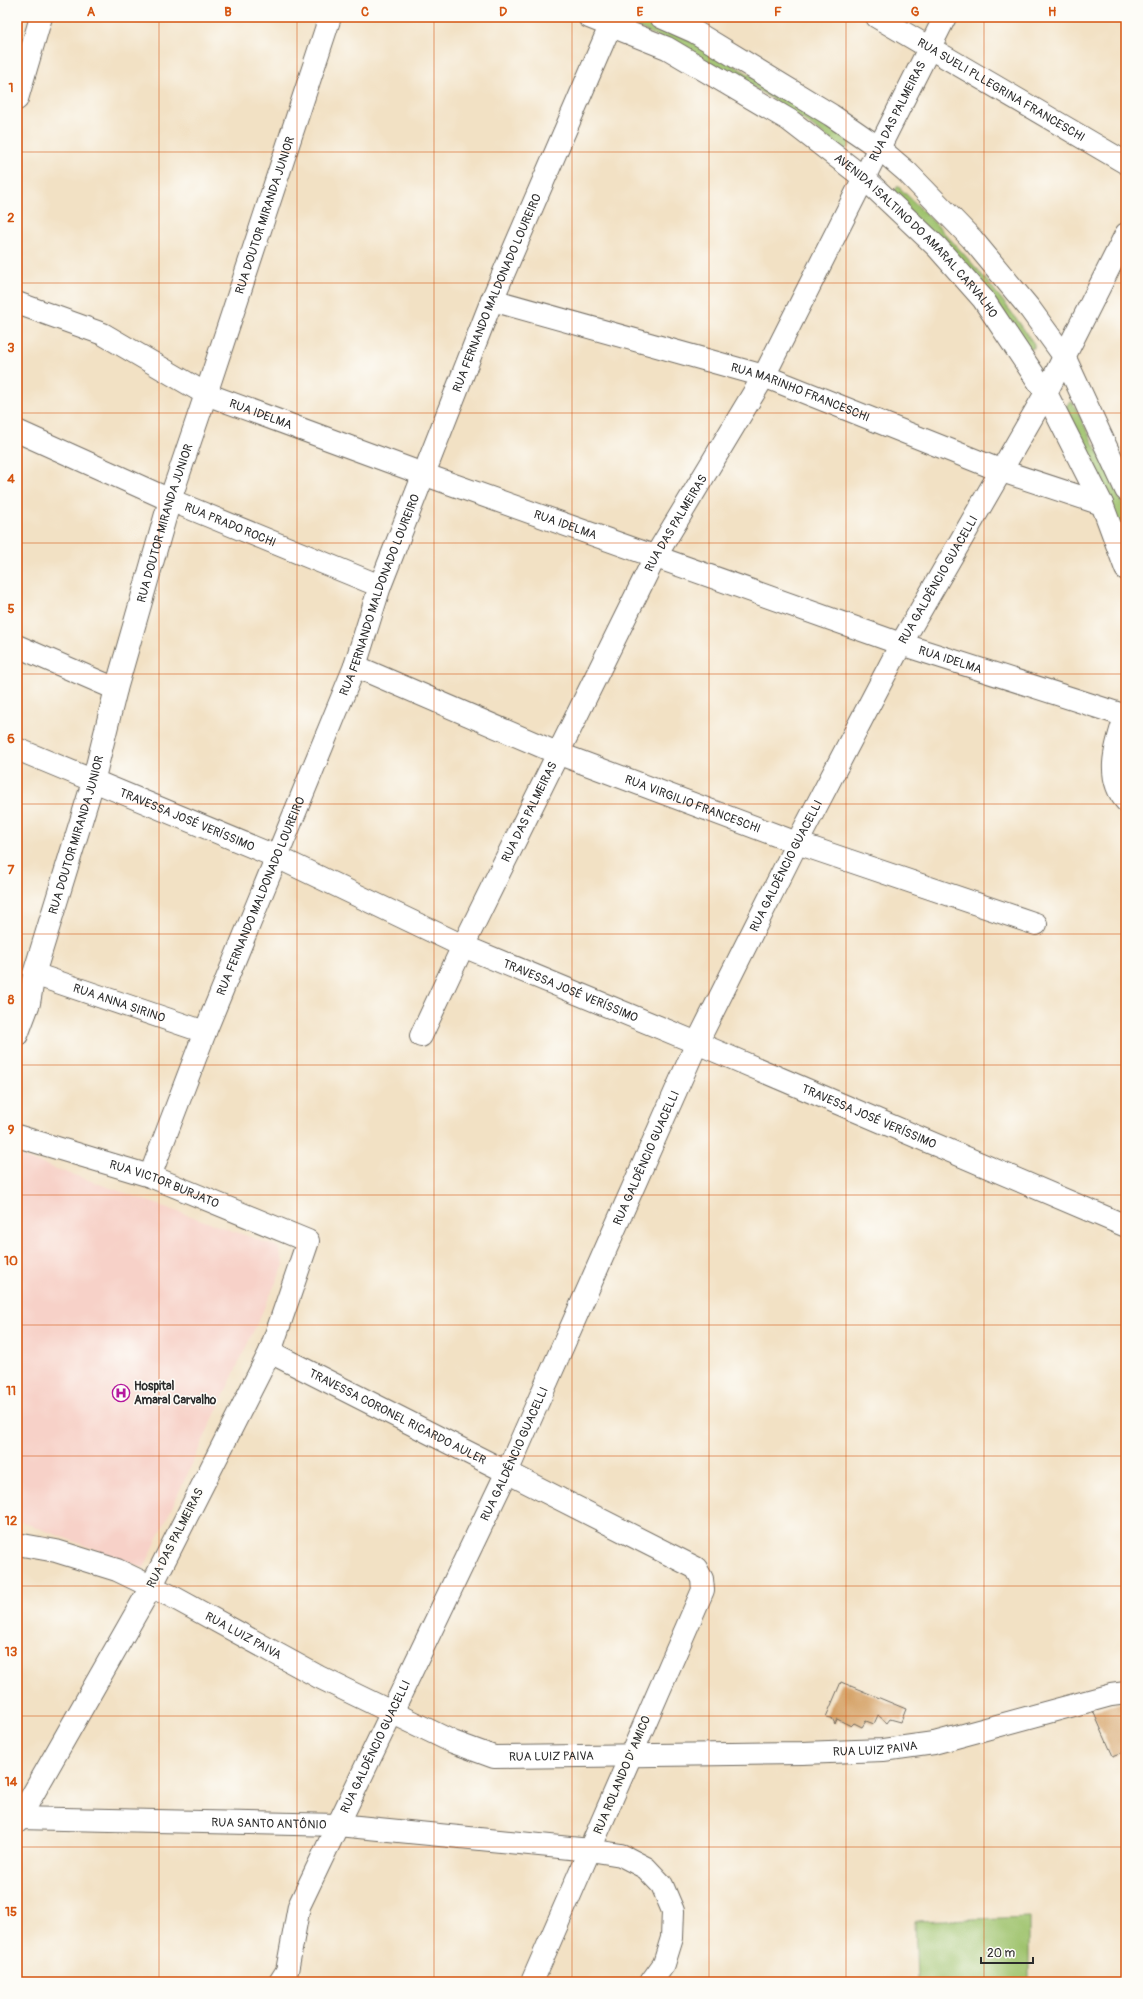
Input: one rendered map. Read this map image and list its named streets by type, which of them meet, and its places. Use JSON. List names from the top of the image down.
{
  "streets": {
    "street": [
      "RUA SUELI PLLEGRINA FRANCESCHI",
      "RUA DAS PALMEIRAS",
      "RUA DOUTOR MIRANDA JUNIOR",
      "AVENIDA ISALTINO DO AMARAL CARVALHO",
      "RUA FERNANDO MALDONADO LOUREIRO",
      "RUA MARINHO FRANCESCHI",
      "RUA IDELMA",
      "RUA PRADO ROCHI",
      "RUA GALDÊNCIO GUACELLI",
      "RUA VIRGILIO FRANCESCHI",
      "TRAVESSA JOSÉ VERÍSSIMO",
      "RUA ANNA SIRINO",
      "RUA VICTOR BURJATO",
      "TRAVESSA CORONEL RICARDO AULER",
      "RUA LUIZ PAIVA",
      "RUA ROLANDO D' AMICO",
      "RUA SANTO ANTÔNIO"
    ]
  },
  "crossings": [
    ["RUA SUELI PLLEGRINA FRANCESCHI", "RUA DAS PALMEIRAS"],
    ["RUA DAS PALMEIRAS", "AVENIDA ISALTINO DO AMARAL CARVALHO"],
    ["RUA DAS PALMEIRAS", "RUA MARINHO FRANCESCHI"],
    ["RUA DAS PALMEIRAS", "RUA IDELMA"],
    ["RUA DAS PALMEIRAS", "RUA VIRGILIO FRANCESCHI"],
    ["RUA DAS PALMEIRAS", "TRAVESSA JOSÉ VERÍSSIMO"],
    ["RUA DAS PALMEIRAS", "RUA VICTOR BURJATO"],
    ["RUA DAS PALMEIRAS", "TRAVESSA CORONEL RICARDO AULER"],
    ["RUA DAS PALMEIRAS", "RUA LUIZ PAIVA"],
    ["RUA DAS PALMEIRAS", "RUA SANTO ANTÔNIO"],
    ["RUA DOUTOR MIRANDA JUNIOR", "RUA IDELMA"],
    ["RUA DOUTOR MIRANDA JUNIOR", "RUA PRADO ROCHI"],
    ["RUA DOUTOR MIRANDA JUNIOR", "TRAVESSA JOSÉ VERÍSSIMO"],
    ["RUA DOUTOR MIRANDA JUNIOR", "RUA ANNA SIRINO"],
    ["AVENIDA ISALTINO DO AMARAL CARVALHO", "RUA FERNANDO MALDONADO LOUREIRO"],
    ["AVENIDA ISALTINO DO AMARAL CARVALHO", "RUA MARINHO FRANCESCHI"],
    ["AVENIDA ISALTINO DO AMARAL CARVALHO", "RUA GALDÊNCIO GUACELLI"],
    ["RUA FERNANDO MALDONADO LOUREIRO", "RUA MARINHO FRANCESCHI"],
    ["RUA FERNANDO MALDONADO LOUREIRO", "RUA IDELMA"],
    ["RUA FERNANDO MALDONADO LOUREIRO", "RUA PRADO ROCHI"],
    ["RUA FERNANDO MALDONADO LOUREIRO", "RUA VIRGILIO FRANCESCHI"],
    ["RUA FERNANDO MALDONADO LOUREIRO", "TRAVESSA JOSÉ VERÍSSIMO"],
    ["RUA FERNANDO MALDONADO LOUREIRO", "RUA ANNA SIRINO"],
    ["RUA FERNANDO MALDONADO LOUREIRO", "RUA VICTOR BURJATO"],
    ["RUA MARINHO FRANCESCHI", "RUA GALDÊNCIO GUACELLI"],
    ["RUA IDELMA", "RUA GALDÊNCIO GUACELLI"],
    ["RUA GALDÊNCIO GUACELLI", "RUA VIRGILIO FRANCESCHI"],
    ["RUA GALDÊNCIO GUACELLI", "TRAVESSA JOSÉ VERÍSSIMO"],
    ["RUA GALDÊNCIO GUACELLI", "TRAVESSA CORONEL RICARDO AULER"],
    ["RUA GALDÊNCIO GUACELLI", "RUA LUIZ PAIVA"],
    ["RUA GALDÊNCIO GUACELLI", "RUA SANTO ANTÔNIO"],
    ["TRAVESSA CORONEL RICARDO AULER", "RUA ROLANDO D' AMICO"],
    ["RUA LUIZ PAIVA", "RUA ROLANDO D' AMICO"],
    ["RUA ROLANDO D' AMICO", "RUA SANTO ANTÔNIO"]
  ],
  "places": {
    "hospital": ["Hospital Amaral Carvalho"]
  },
  "scale_bar": "20 m",
  "grid": {
    "columns": [
      "A",
      "B",
      "C",
      "D",
      "E",
      "F",
      "G",
      "H"
    ],
    "rows": [
      "1",
      "2",
      "3",
      "4",
      "5",
      "6",
      "7",
      "8",
      "9",
      "10",
      "11",
      "12",
      "13",
      "14",
      "15"
    ]
  }
}
